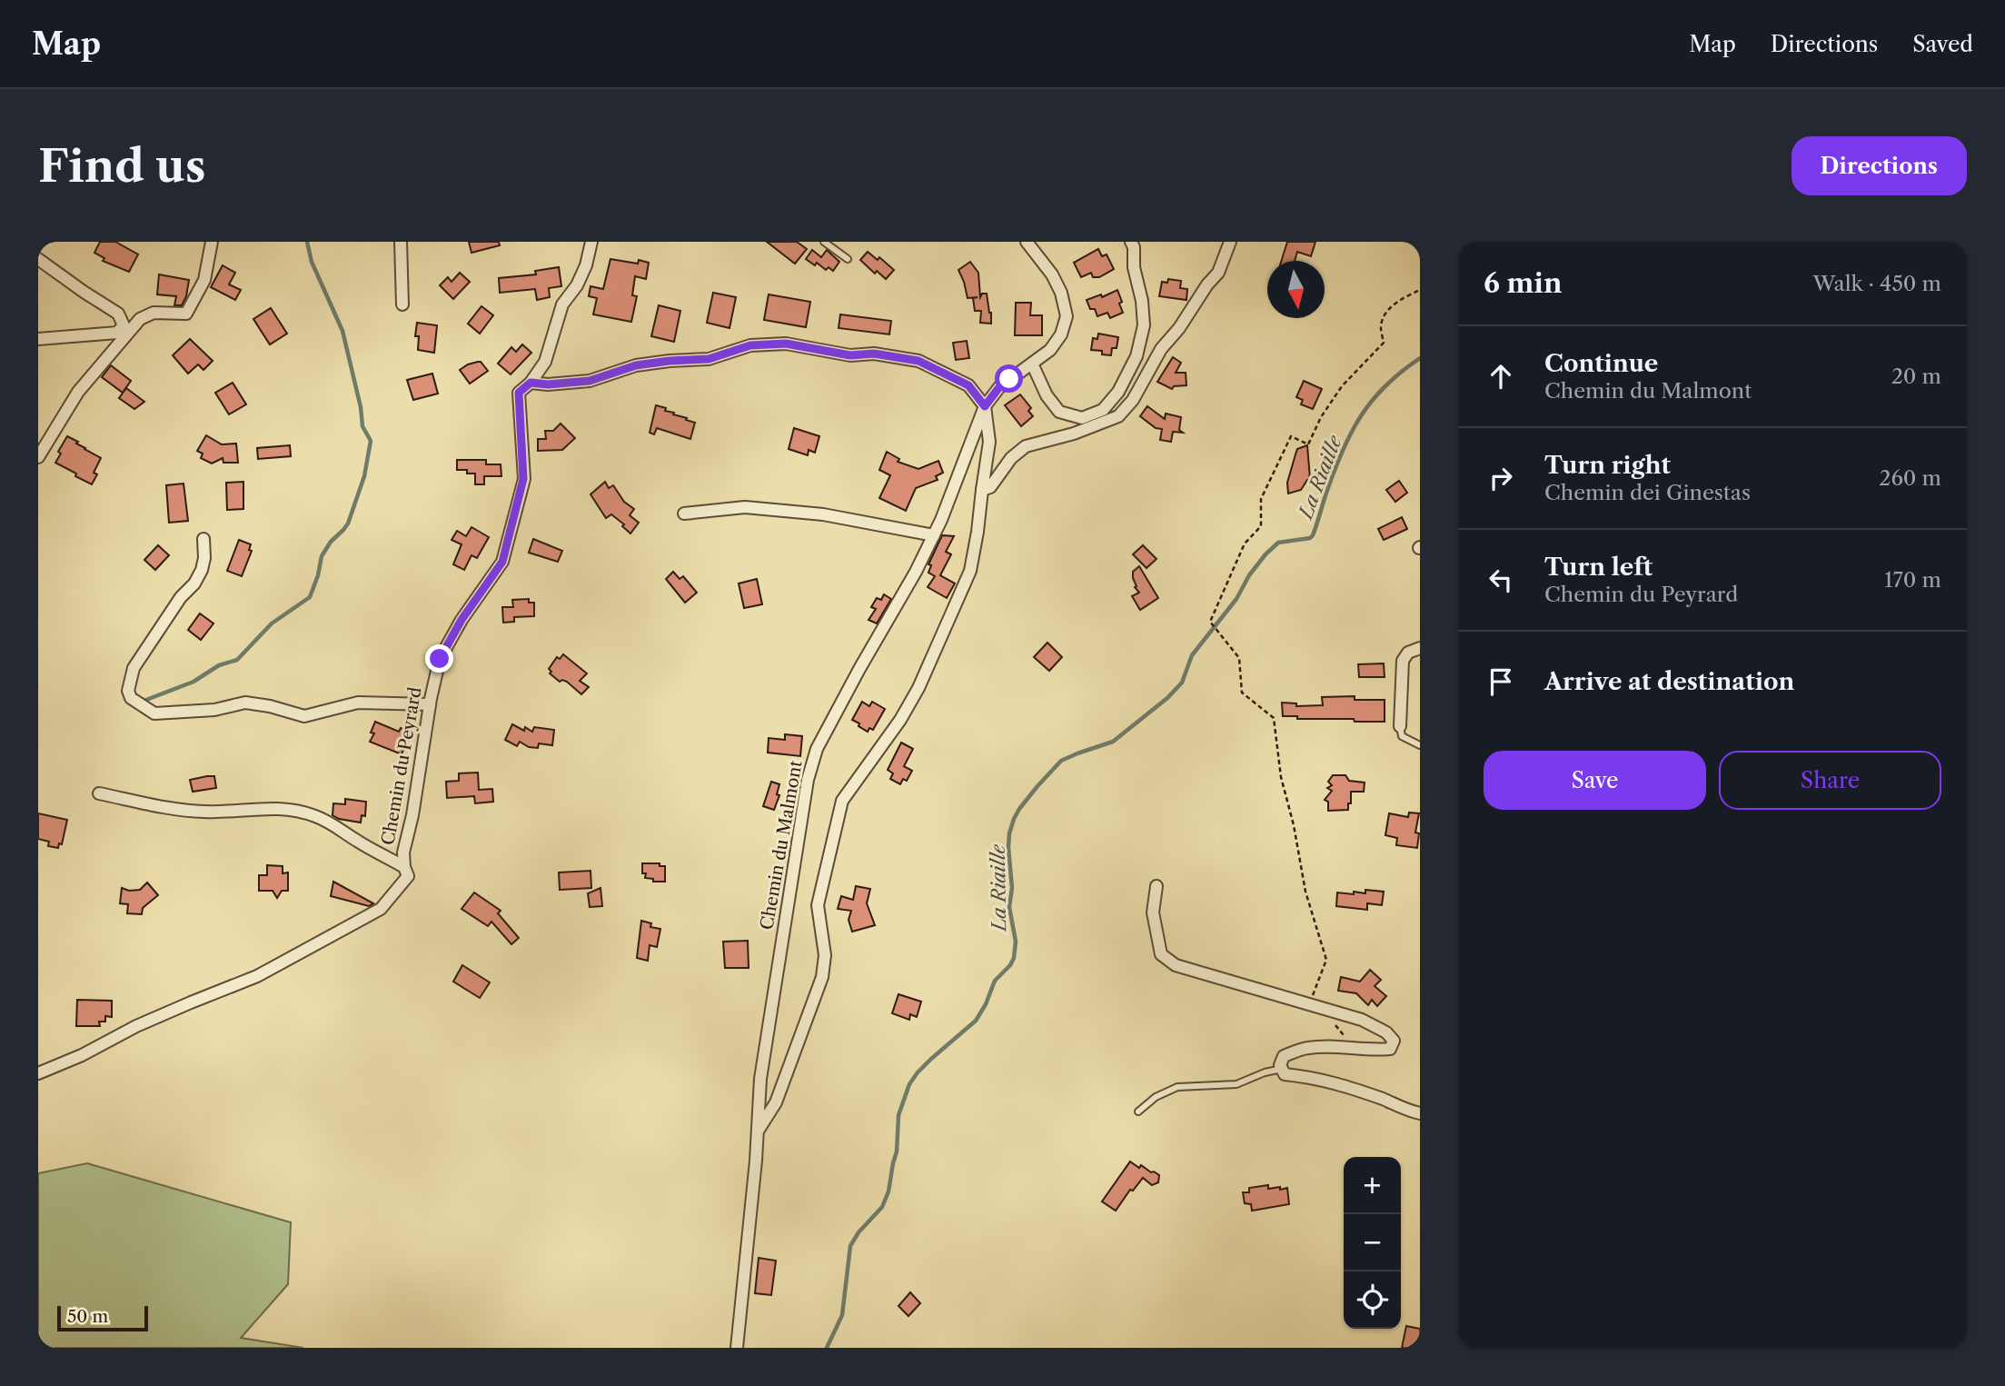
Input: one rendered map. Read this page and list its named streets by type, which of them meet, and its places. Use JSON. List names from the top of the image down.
{
  "streets": {
    "street": ["Chemin du Peyrard", "Chemin du Malmont"]
  },
  "water": ["La Riaille"],
  "scale_bar": "50 m",
  "north": "bottom",
  "page": {
    "header": "Map",
    "nav": ["Map", "Directions", "Saved"],
    "buttons": [
      "Directions",
      ["Save", "Share"]
    ],
    "title": "Find us",
    "heading": ["6 min", "Walk · 450 m"],
    "list": [
      ["Continue", "Chemin du Malmont", "20 m"],
      ["Turn right", "Chemin dei Ginestas", "260 m"],
      ["Turn left", "Chemin du Peyrard", "170 m"],
      "Arrive at destination"
    ],
    "map_buttons": ["+", "−"],
    "scale": "50 m"
  }
}
